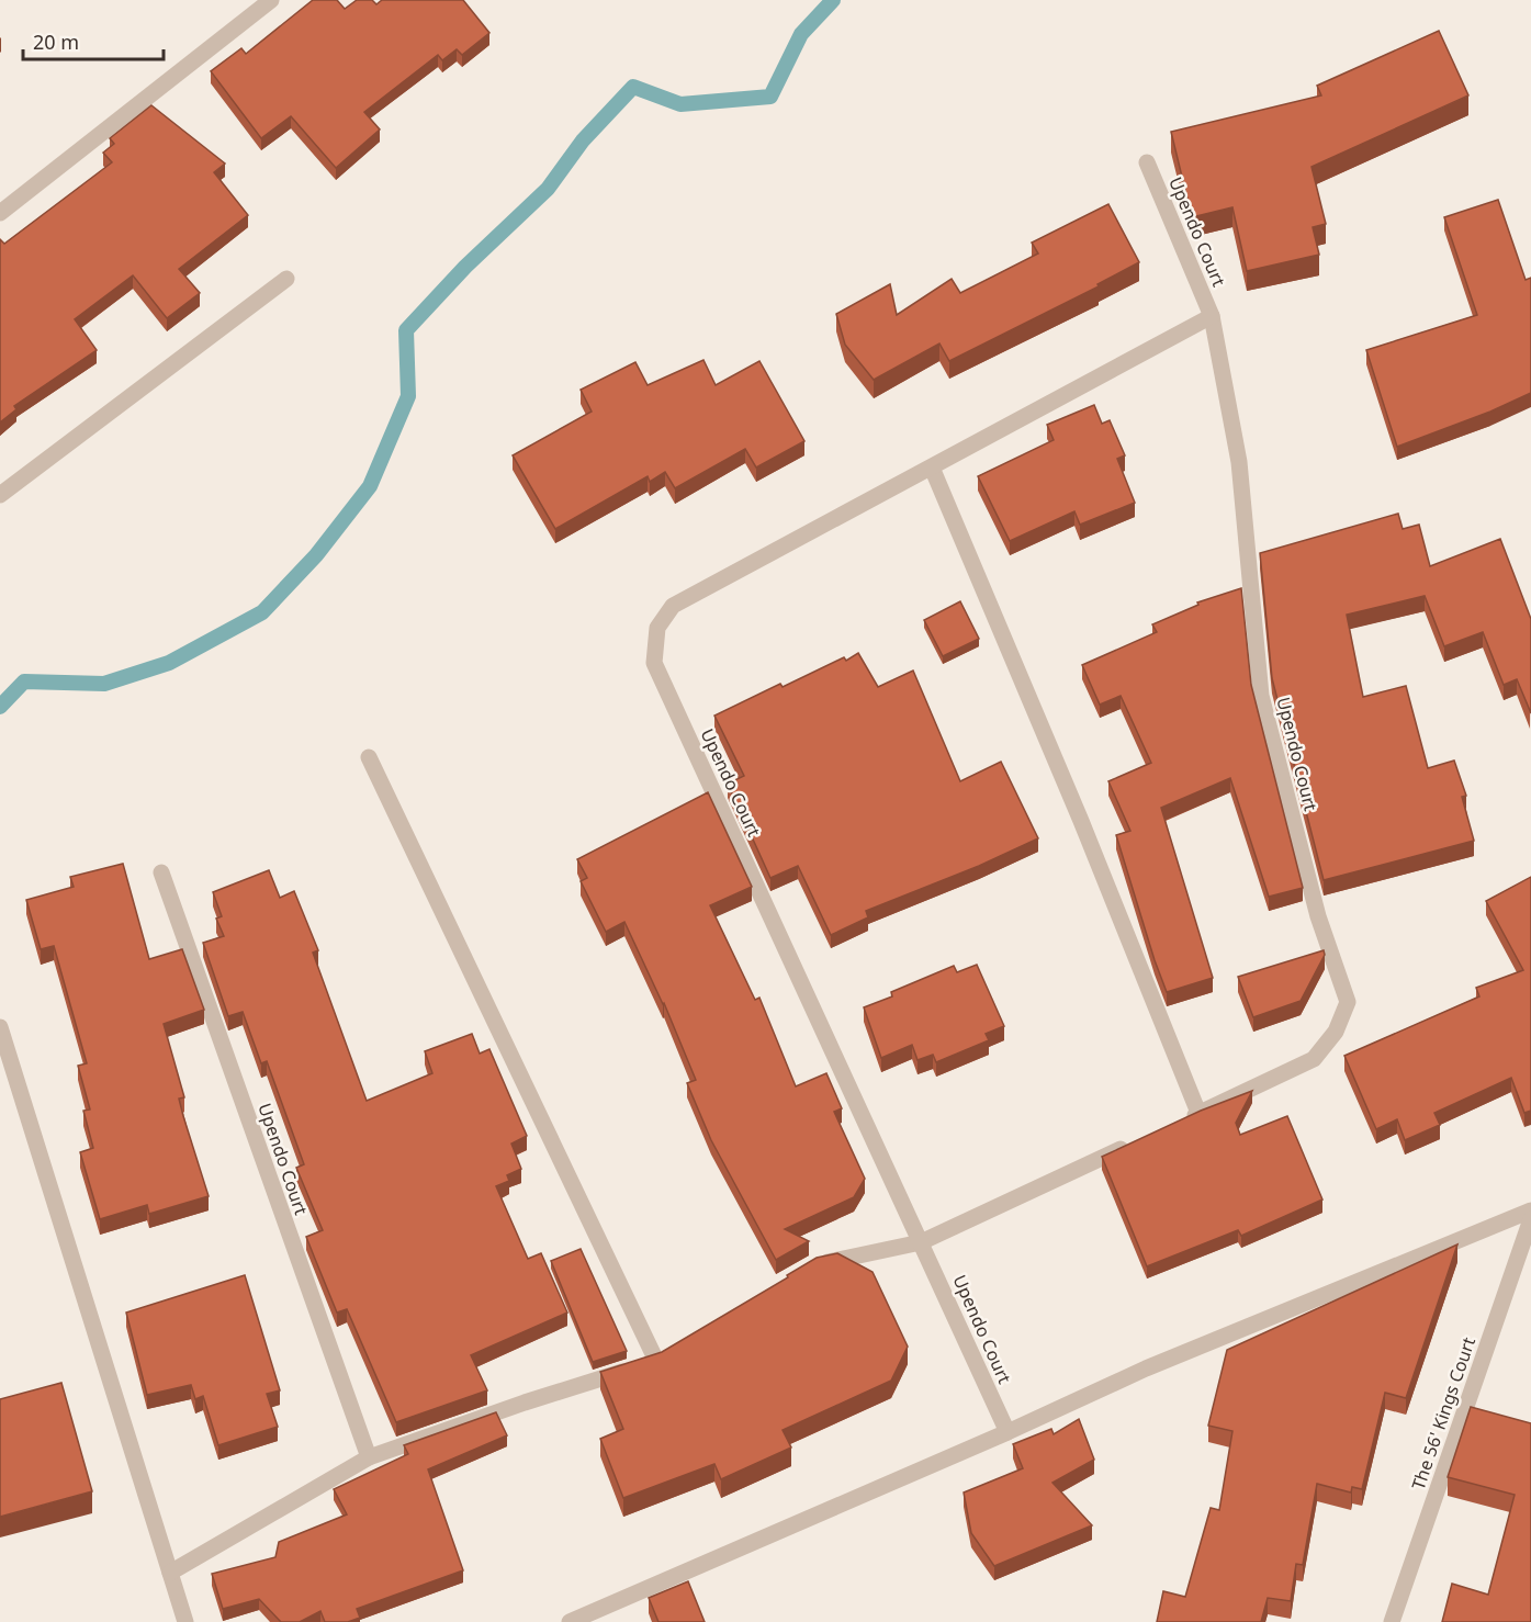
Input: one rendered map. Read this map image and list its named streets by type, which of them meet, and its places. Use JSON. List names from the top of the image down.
{
  "streets": {
    "street": ["Upendo Court", "The 56' Kings Court"]
  },
  "scale_bar": "20 m"
}
